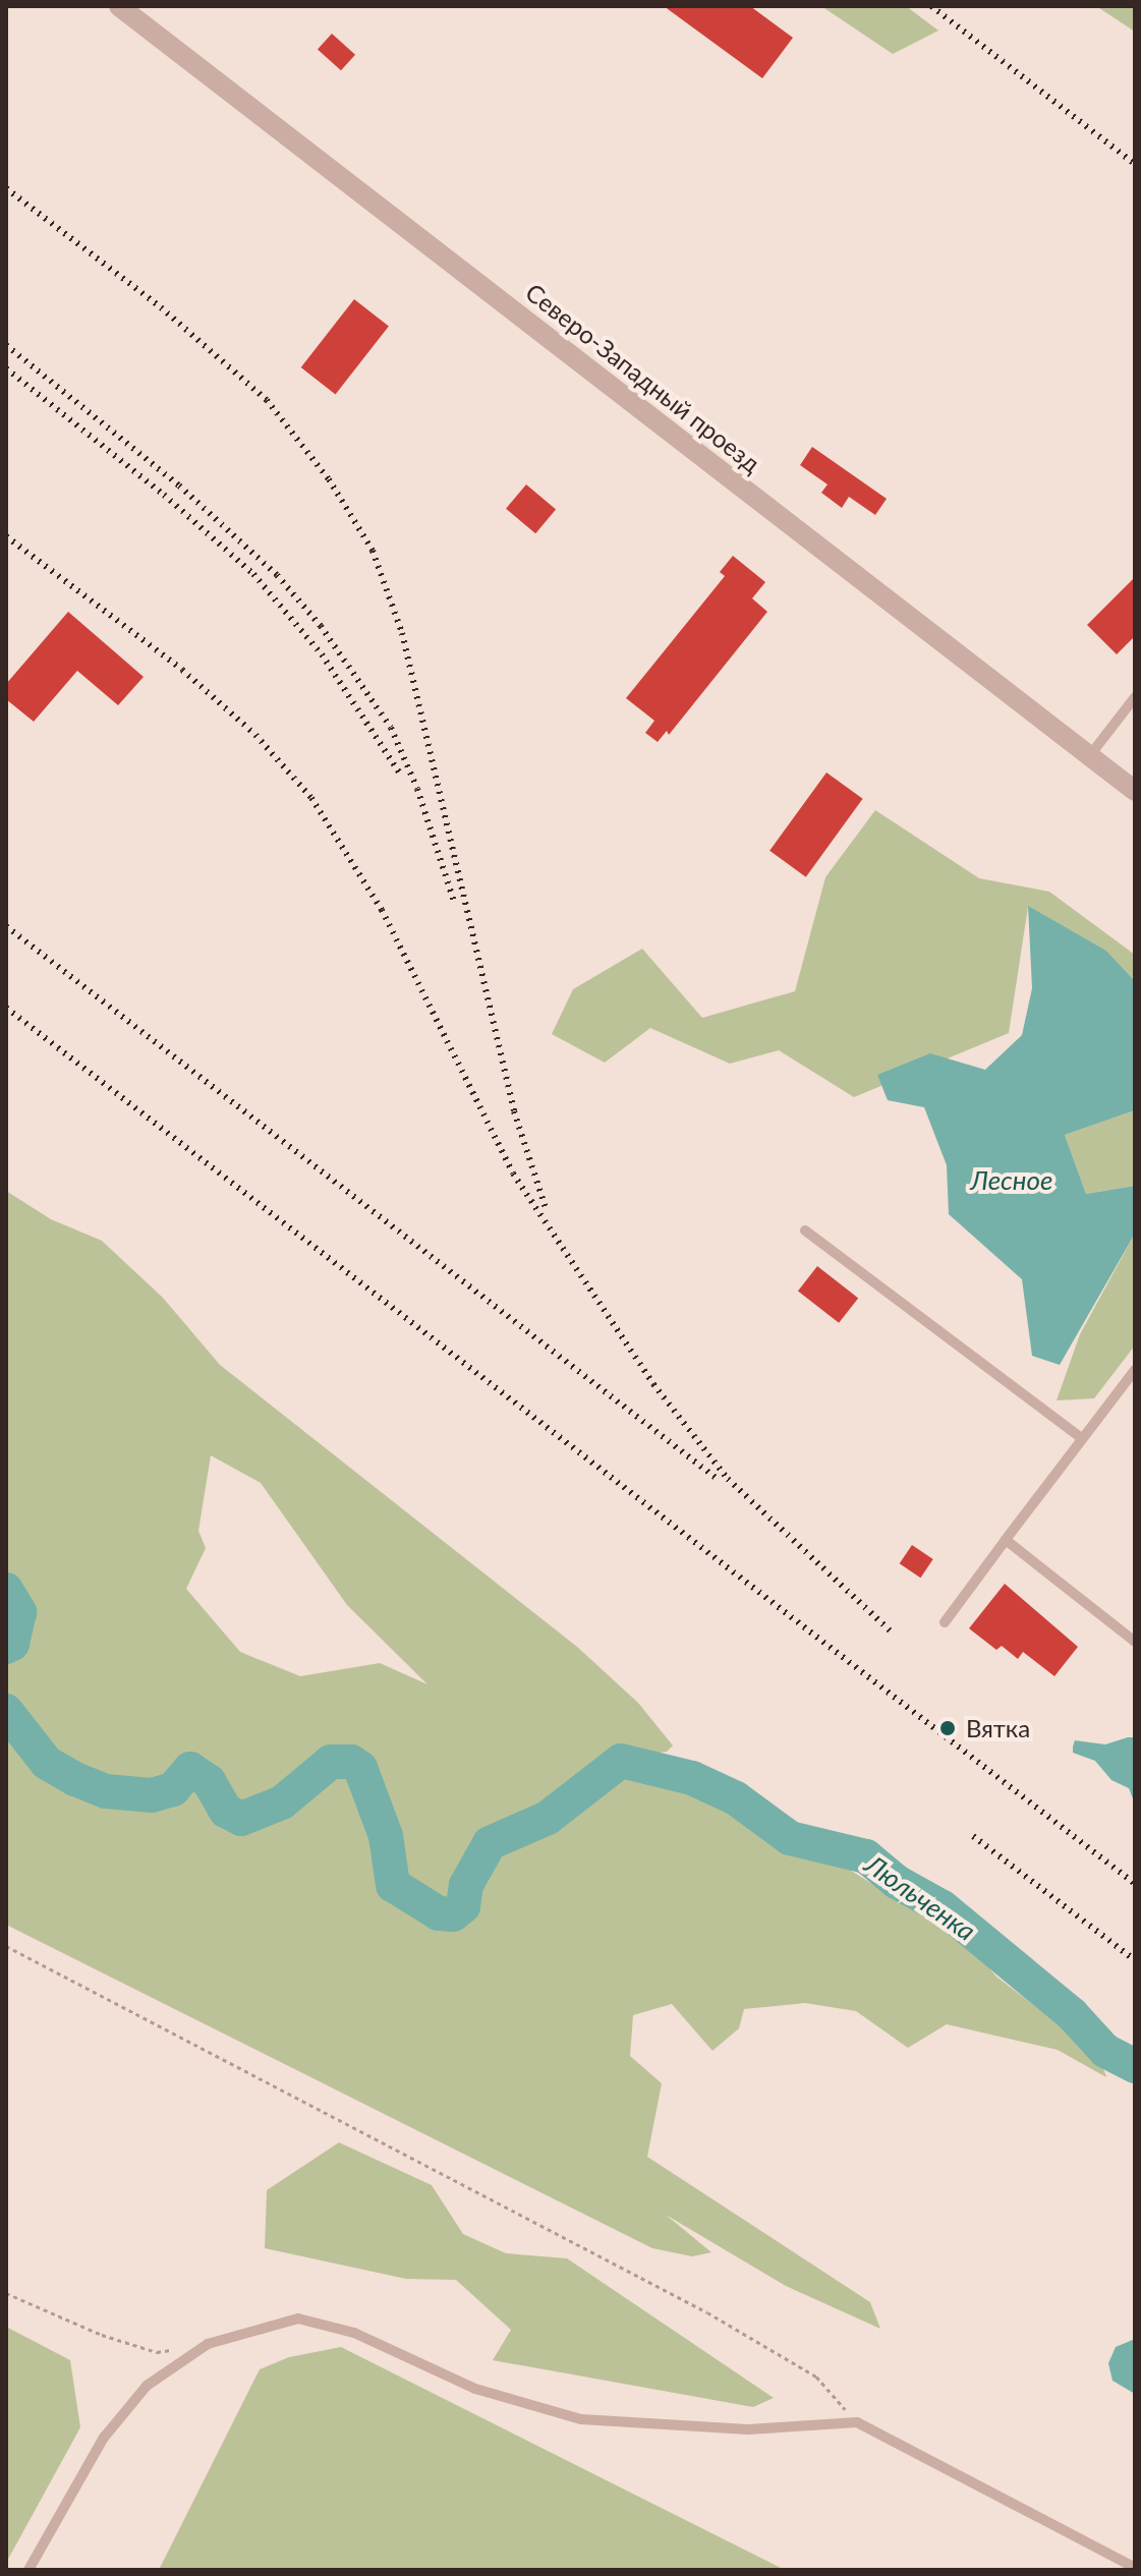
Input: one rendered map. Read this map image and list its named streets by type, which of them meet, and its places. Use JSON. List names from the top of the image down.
{
  "streets": {
    "street": ["Северо-Западный проезд"]
  },
  "water": ["Лесное", "Люльченка"],
  "places": ["Вятка"]
}
